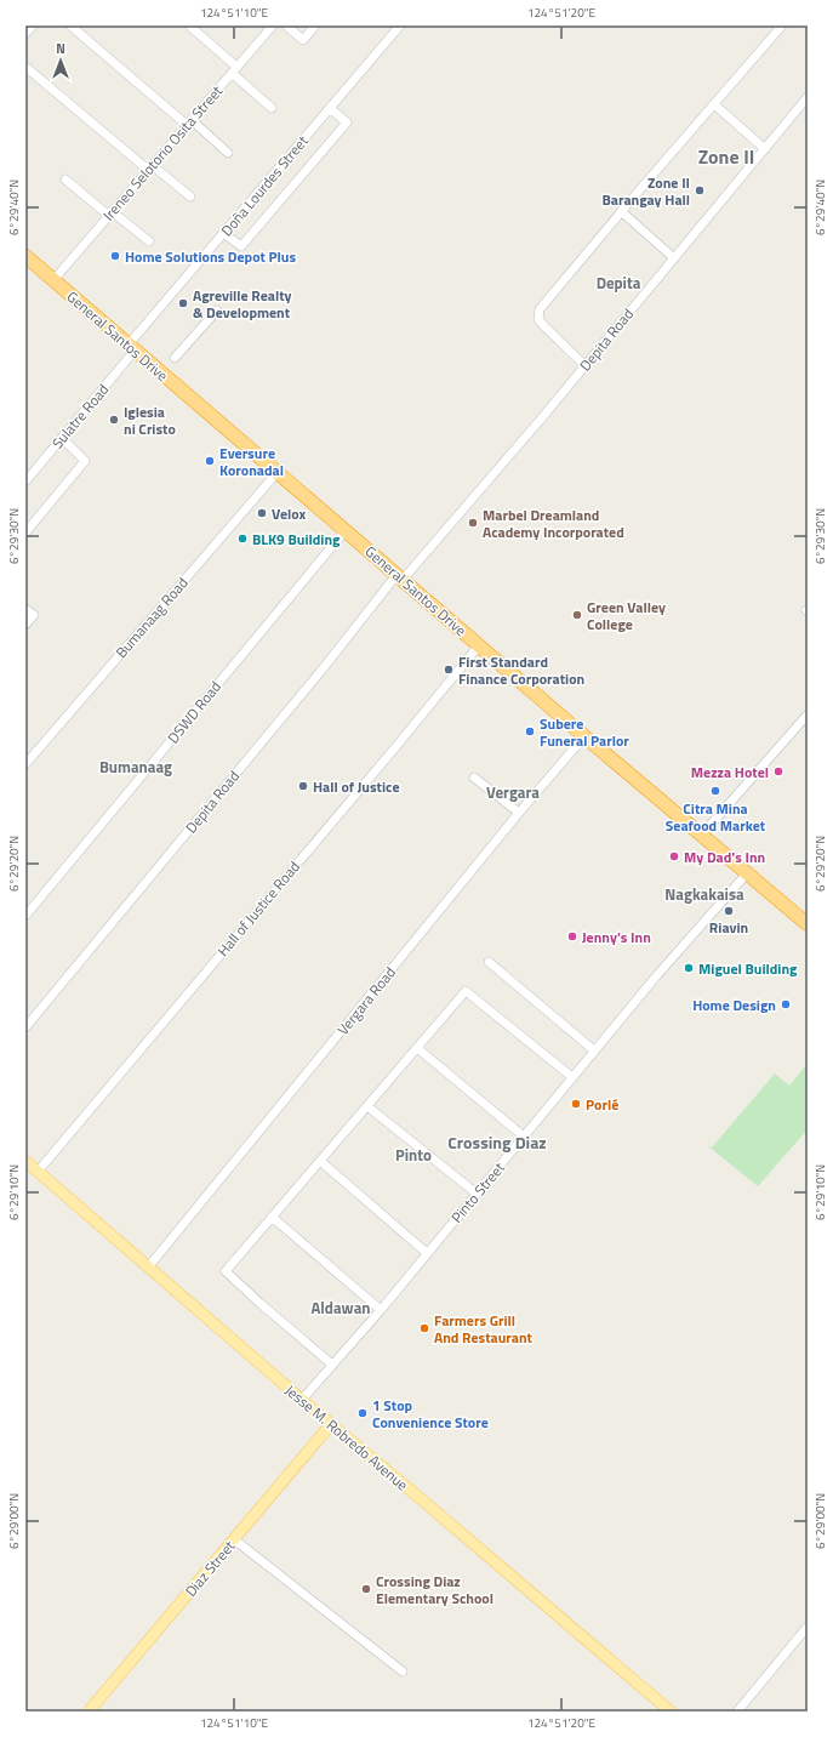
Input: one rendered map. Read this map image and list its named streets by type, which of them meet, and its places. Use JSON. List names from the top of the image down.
{
  "streets": {
    "highway": ["General Santos Drive"],
    "main road": ["Jesse M. Robredo Avenue", "Diaz Street"],
    "street": [
      "Ireneo Selotorio Osita Street",
      "Doña Lourdes Street",
      "Depita Road",
      "Sulatre Road",
      "Bumanaag Road",
      "DSWD Road",
      "Hall of Justice Road",
      "Vergara Road",
      "Pinto Street"
    ]
  },
  "crossings": [
    ["Ireneo Selotorio Osita Street", "General Santos Drive"],
    ["Doña Lourdes Street", "General Santos Drive"],
    ["Doña Lourdes Street", "Sulatre Road"],
    ["General Santos Drive", "Depita Road"],
    ["General Santos Drive", "Sulatre Road"],
    ["General Santos Drive", "Bumanaag Road"],
    ["General Santos Drive", "DSWD Road"],
    ["General Santos Drive", "Hall of Justice Road"],
    ["General Santos Drive", "Vergara Road"],
    ["General Santos Drive", "Pinto Street"],
    ["Hall of Justice Road", "Jesse M. Robredo Avenue"],
    ["Vergara Road", "Jesse M. Robredo Avenue"],
    ["Pinto Street", "Jesse M. Robredo Avenue"],
    ["Jesse M. Robredo Avenue", "Diaz Street"]
  ],
  "districts": [
    "Zone II",
    "Depita",
    "Bumanaag",
    "Vergara",
    "Nagkakaisa",
    "Crossing Diaz",
    "Pinto",
    "Aldawan"
  ],
  "places": [
    "Zone II Barangay Hall",
    "Home Solutions Depot Plus",
    "Agreville Realty & Development",
    "Iglesia ni Cristo",
    "Eversure Koronadal",
    "Velox",
    "Marbel Dreamland Academy Incorporated",
    "BLK9 Building",
    "Green Valley College",
    "First Standard Finance Corporation",
    "Subere Funeral Parlor",
    "Mezza Hotel",
    "Hall of Justice",
    "Citra Mina Seafood Market",
    "My Dad's Inn",
    "Riavin",
    "Jenny's Inn",
    "Miguel Building",
    "Home Design",
    "Porlé",
    "Farmers Grill And Restaurant",
    "1 Stop Convenience Store",
    "Crossing Diaz Elementary School"
  ],
  "north": "top",
  "coordinates": [
    "124°51'10\"E",
    "124°51'20\"E",
    "6°29'40\"N",
    "6°29'30\"N",
    "6°29'20\"N",
    "6°29'10\"N",
    "6°29'00\"N"
  ]
}
